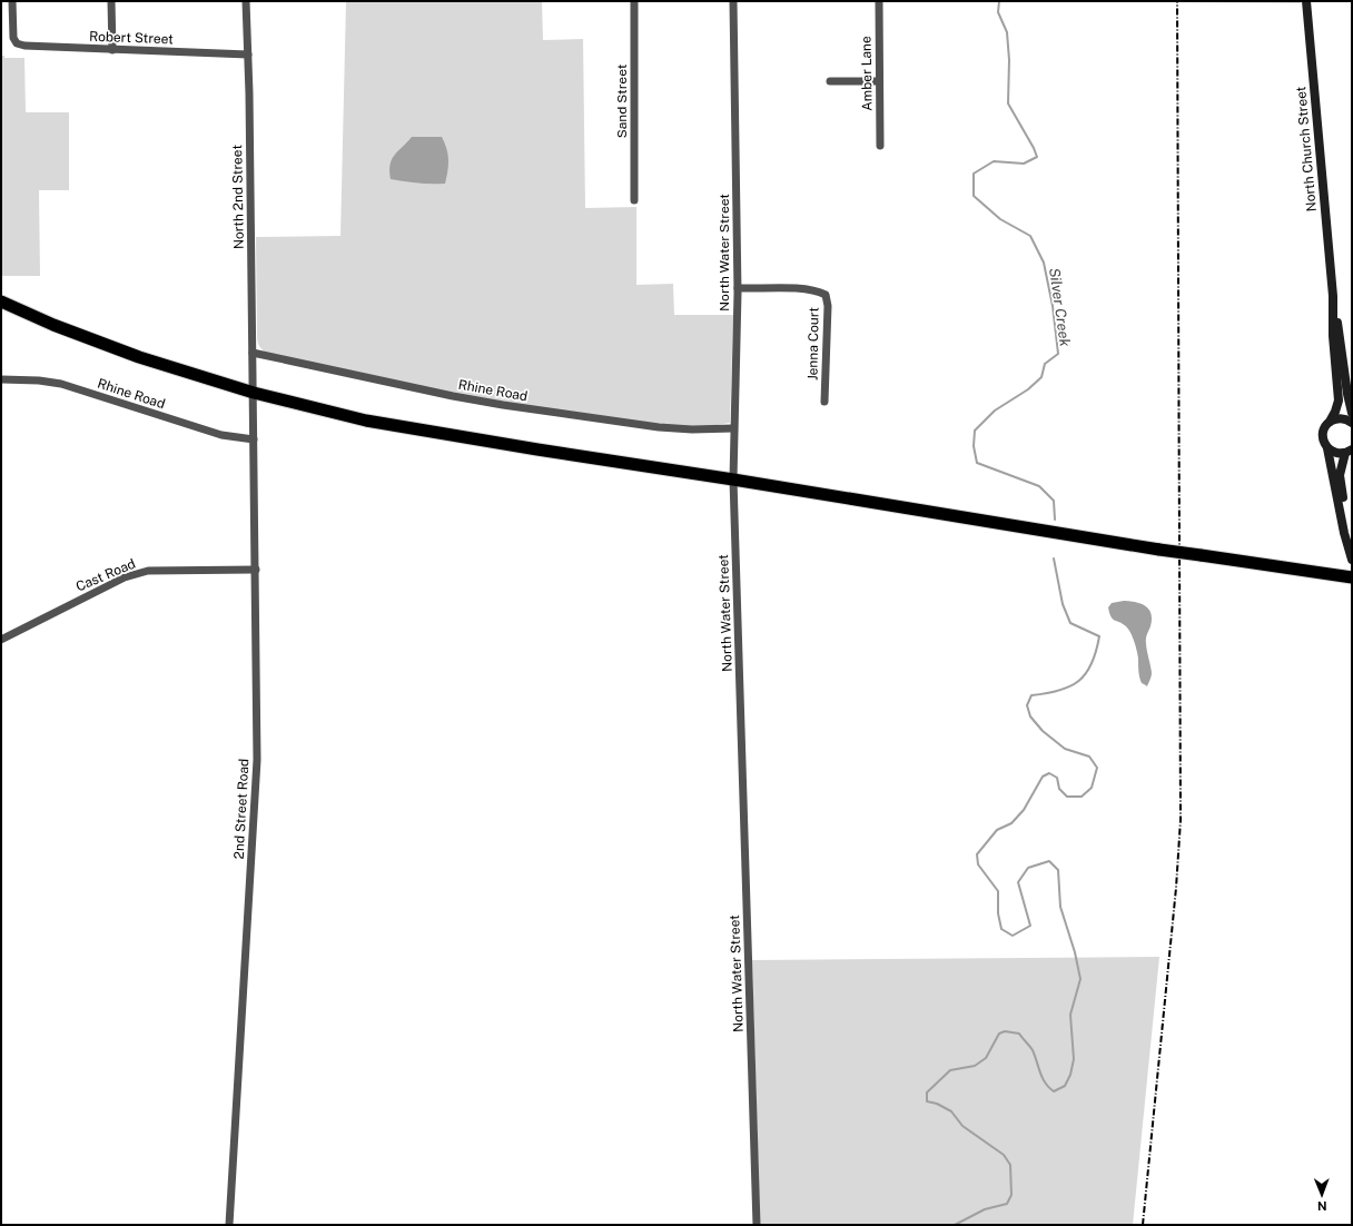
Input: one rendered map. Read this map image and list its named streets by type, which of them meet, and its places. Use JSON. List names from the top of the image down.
{
  "streets": {
    "main road": ["North Church Street"],
    "street": [
      "Robert Street",
      "Amber Lane",
      "Sand Street",
      "North 2nd Street",
      "North Water Street",
      "Jenna Court",
      "Rhine Road",
      "Cast Road",
      "2nd Street Road"
    ]
  },
  "crossings": [
    ["Robert Street", "North 2nd Street"],
    ["North 2nd Street", "Rhine Road"],
    ["North 2nd Street", "2nd Street Road"],
    ["North Water Street", "Jenna Court"],
    ["North Water Street", "Rhine Road"],
    ["Rhine Road", "2nd Street Road"],
    ["Cast Road", "2nd Street Road"]
  ],
  "water": ["Silver Creek"],
  "north": "bottom"
}
